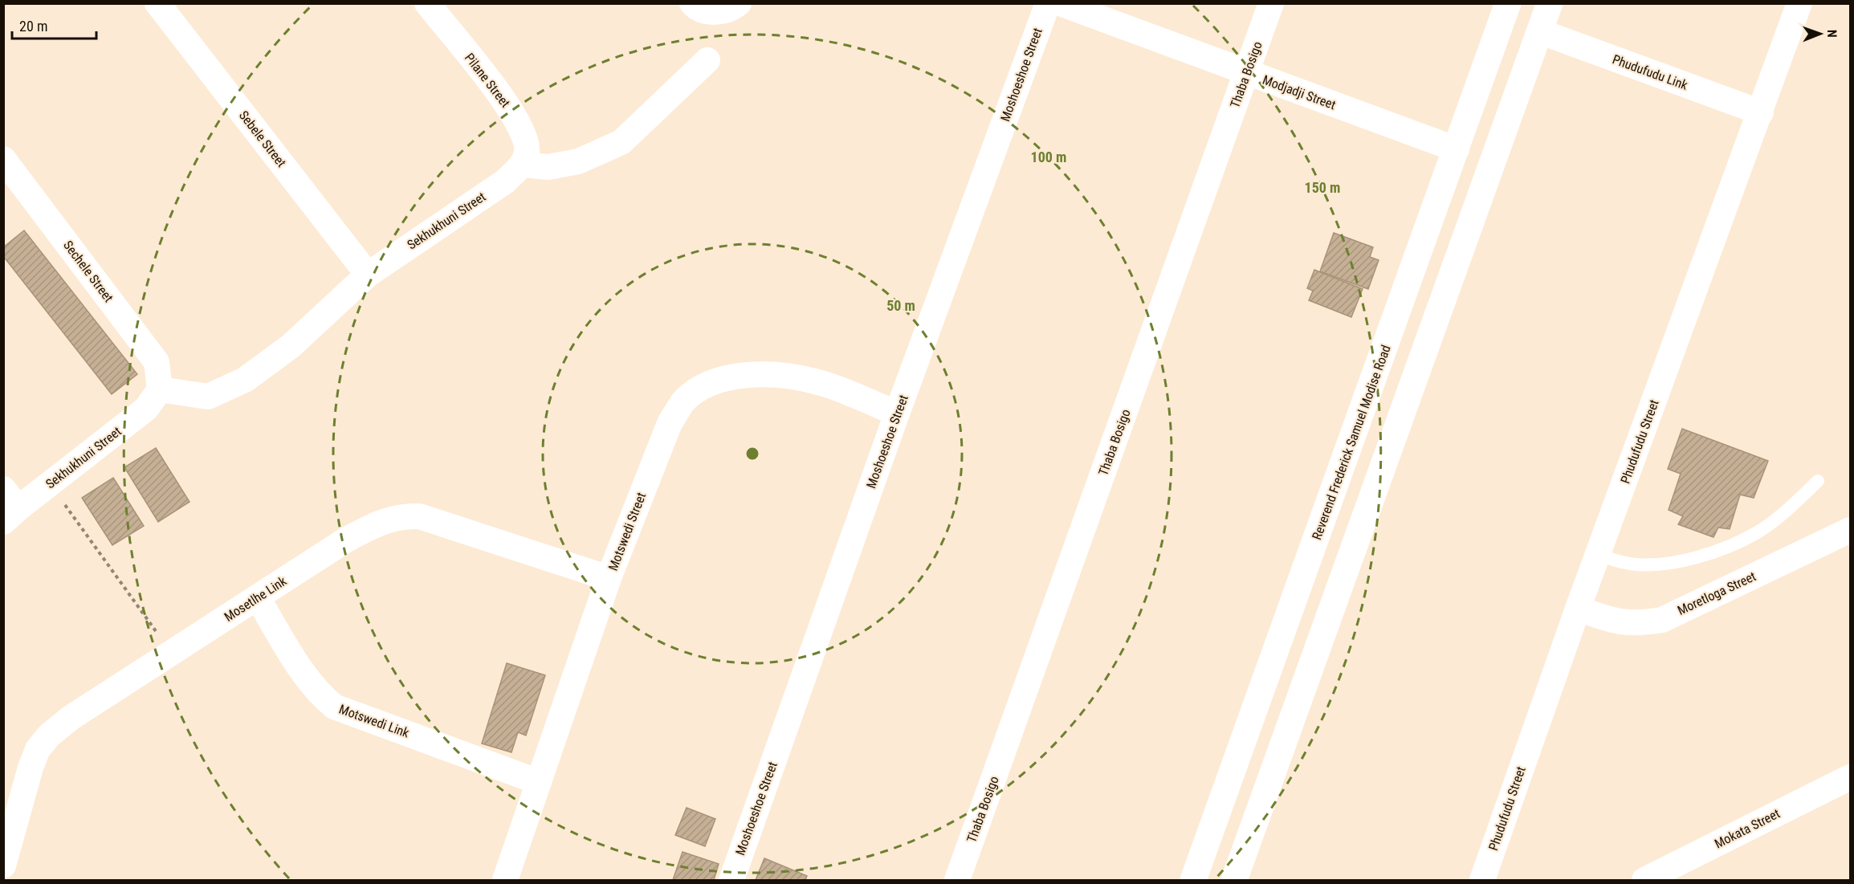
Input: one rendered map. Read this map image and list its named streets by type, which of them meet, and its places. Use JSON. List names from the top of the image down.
{
  "streets": {
    "main road": ["Reverend Frederick Samuel Modise Road"],
    "street": [
      "Phudufudu Link",
      "Moshoeshoe Street",
      "Thaba Bosigo",
      "Pilane Street",
      "Modjadji Street",
      "Sebele Street",
      "Sekhukhuni Street",
      "Sechele Street",
      "Phudufudu Street",
      "Motswedi Street",
      "Moretloga Street",
      "Mosetlhe Link",
      "Motswedi Link",
      "Mokata Street"
    ]
  },
  "crossings": [
    ["Phudufudu Link", "Phudufudu Street"],
    ["Moshoeshoe Street", "Motswedi Street"],
    ["Thaba Bosigo", "Modjadji Street"],
    ["Pilane Street", "Sekhukhuni Street"],
    ["Modjadji Street", "Reverend Frederick Samuel Modise Road"],
    ["Sebele Street", "Sekhukhuni Street"],
    ["Sekhukhuni Street", "Sechele Street"],
    ["Phudufudu Street", "Moretloga Street"],
    ["Motswedi Street", "Mosetlhe Link"],
    ["Motswedi Street", "Motswedi Link"],
    ["Mosetlhe Link", "Motswedi Link"]
  ],
  "scale_bar": "20 m",
  "north": "right",
  "rings": ["100 m", "150 m", "50 m"]
}
